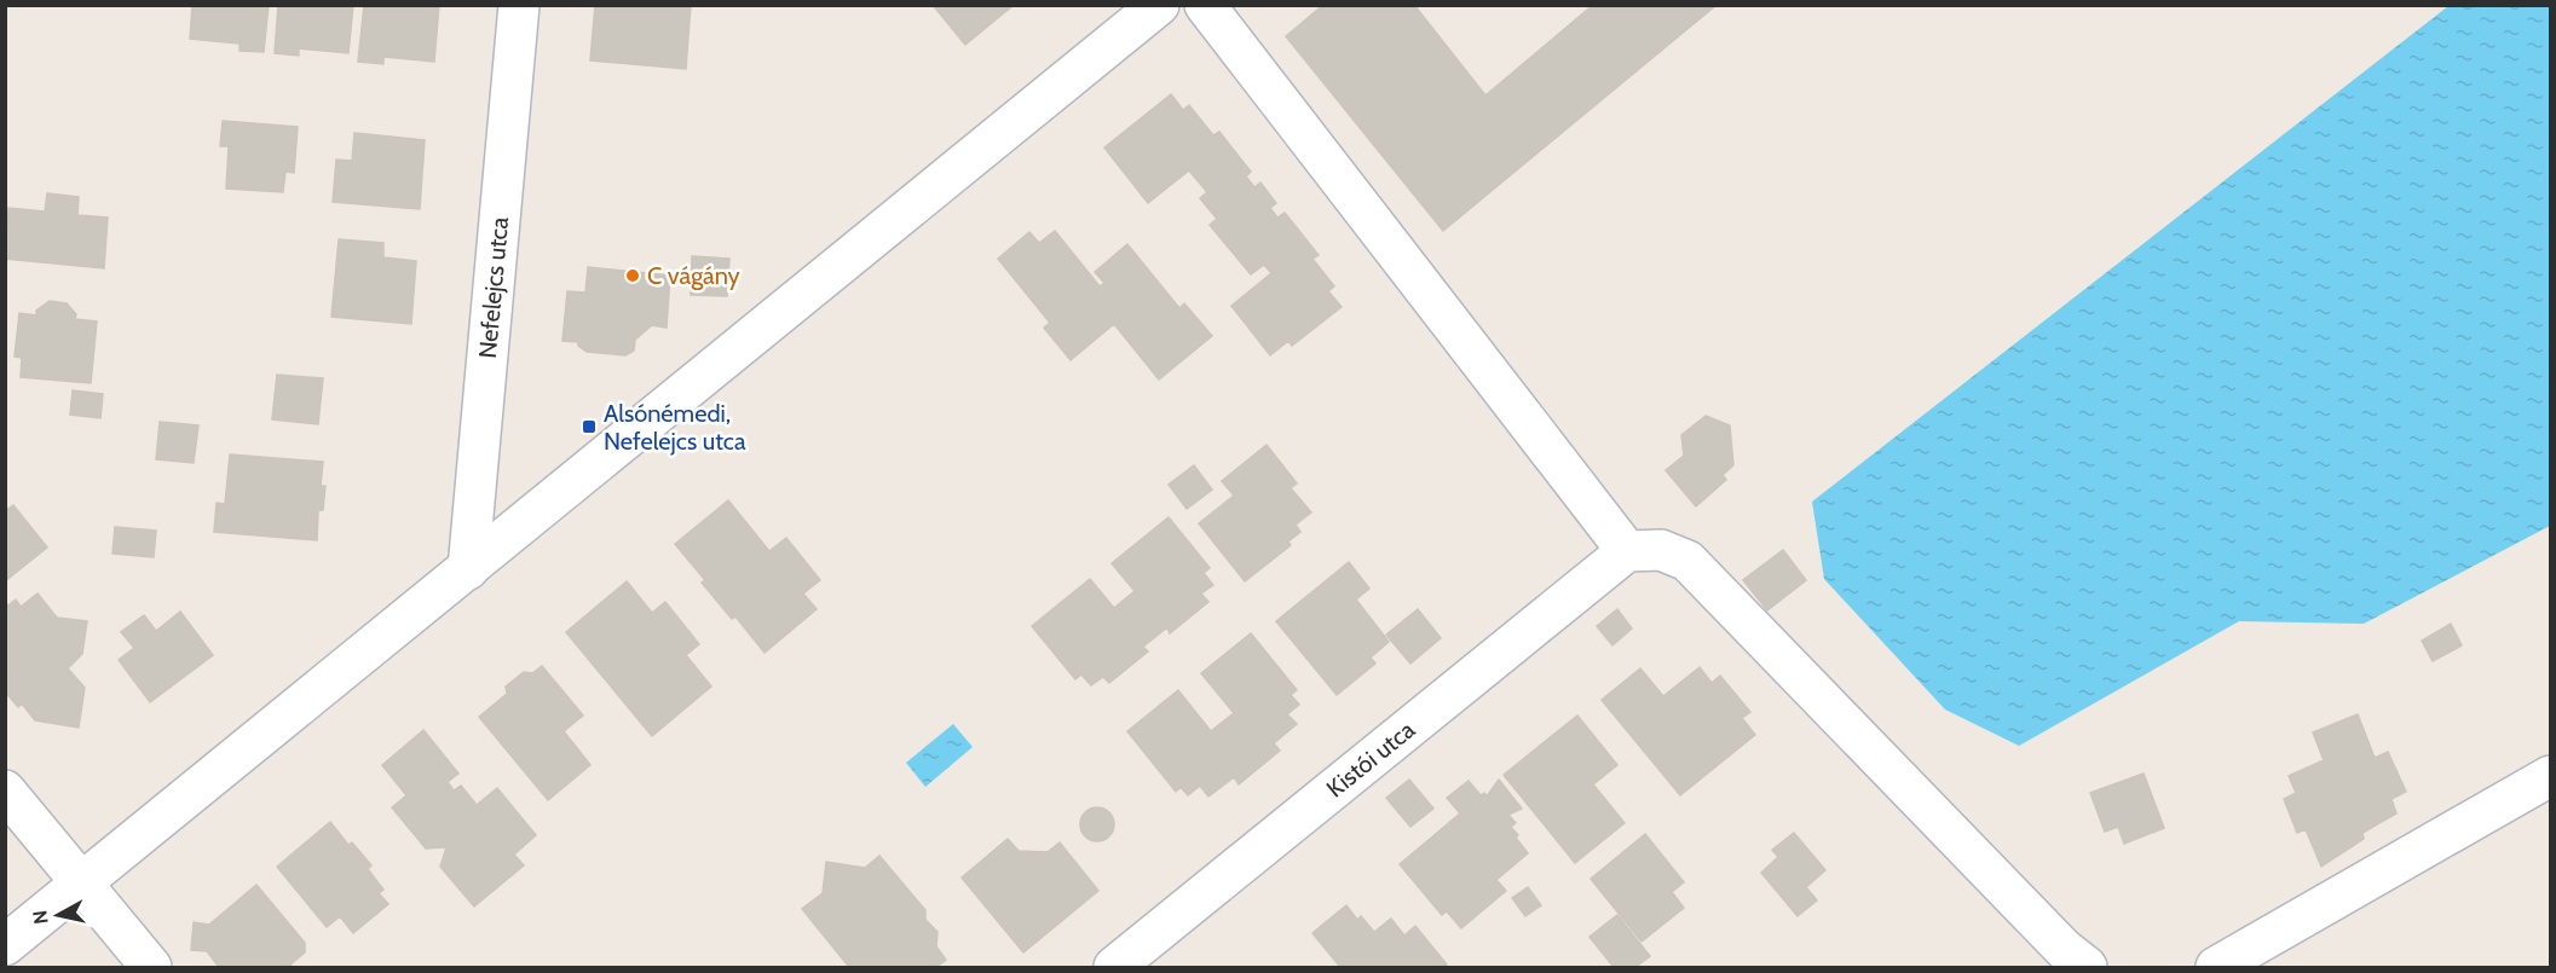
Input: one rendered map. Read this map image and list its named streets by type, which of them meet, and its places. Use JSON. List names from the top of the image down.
{
  "streets": {
    "street": ["Nefelejcs utca", "Kistói utca"]
  },
  "places": {
    "other": ["C vágány"],
    "transit": ["Alsónémedi, Nefelejcs utca"]
  },
  "north": "left"
}
